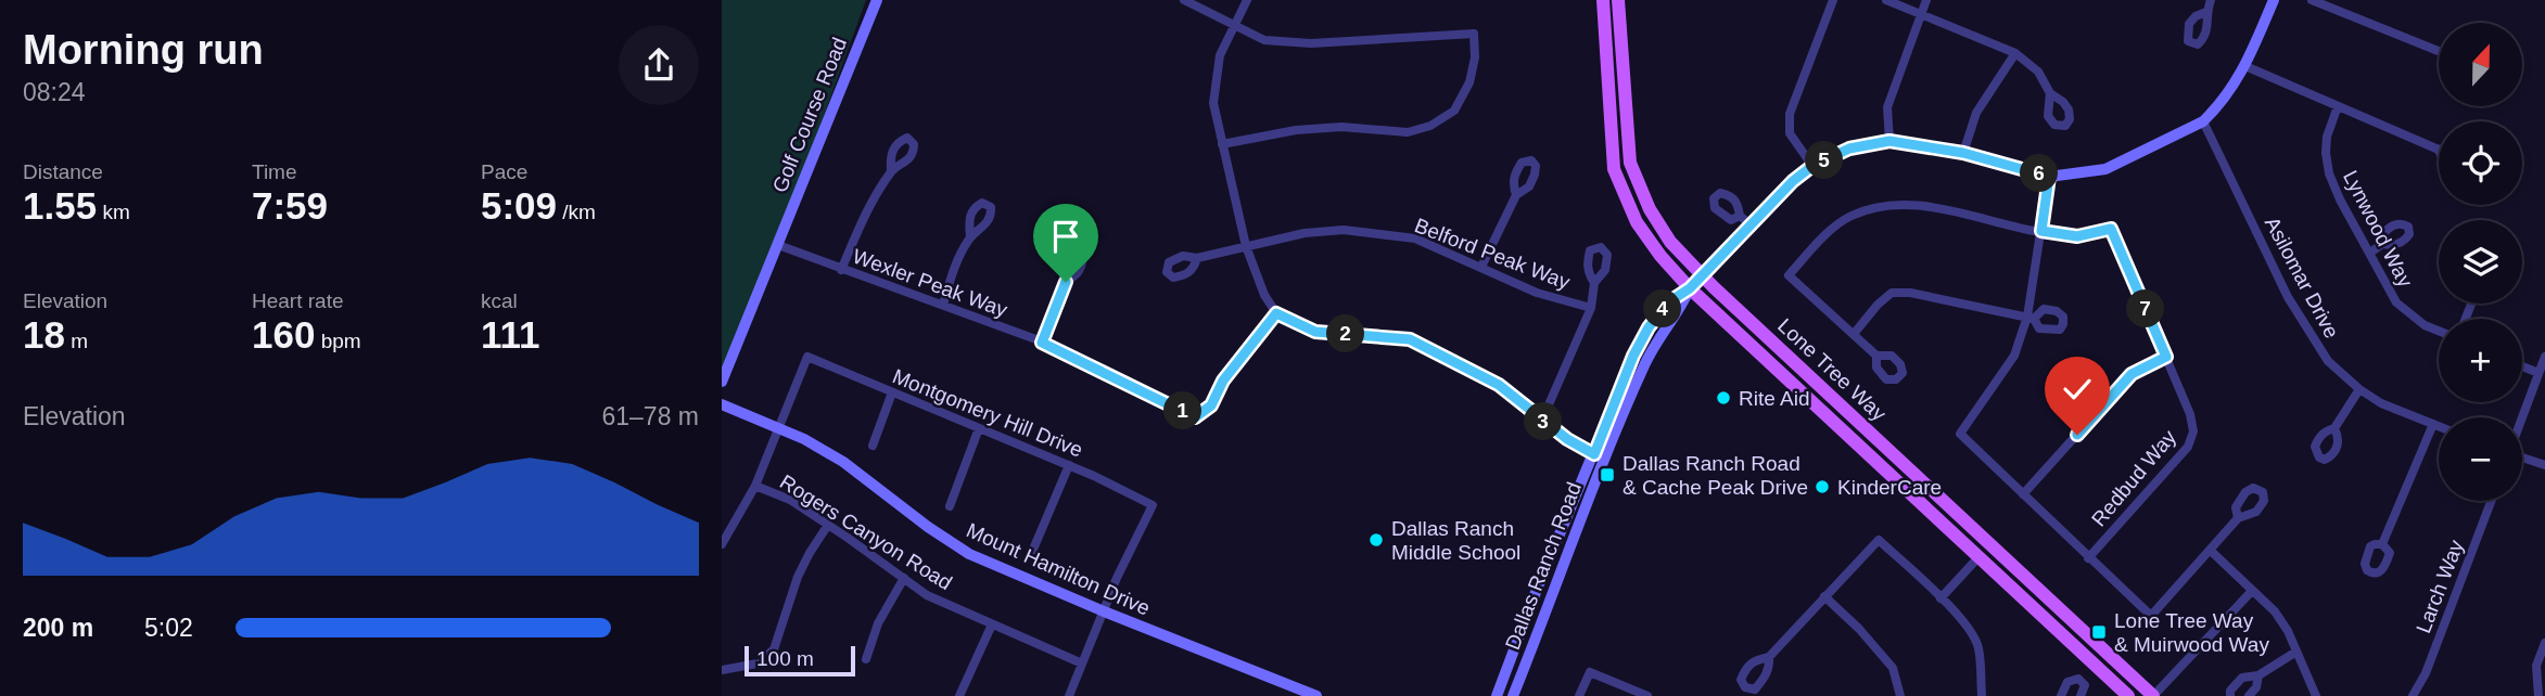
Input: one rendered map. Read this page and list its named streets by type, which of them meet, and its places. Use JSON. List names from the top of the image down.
{
  "streets": {
    "main road": ["Lone Tree Way"],
    "street": [
      "Golf Course Road",
      "Lynwood Way",
      "Belford Peak Way",
      "Asilomar Drive",
      "Wexler Peak Way",
      "Montgomery Hill Drive",
      "Redbud Way",
      "Rogers Canyon Road",
      "Dallas Ranch Road",
      "Mount Hamilton Drive",
      "Larch Way"
    ]
  },
  "crossings": [
    ["Golf Course Road", "Wexler Peak Way"],
    ["Lone Tree Way", "Dallas Ranch Road"],
    ["Montgomery Hill Drive", "Mount Hamilton Drive"]
  ],
  "places": {
    "other": ["Rite Aid", "KinderCare", "Dallas Ranch Middle School"],
    "transit": ["Dallas Ranch Road & Cache Peak Drive", "Lone Tree Way & Muirwood Way"]
  },
  "scale_bar": "100 m",
  "north": "top",
  "page": {
    "heading": ["Morning run", "08:24"],
    "map_buttons": ["+", "−"],
    "stats": [
      ["Distance", "1.55 km"],
      ["Time", "7:59"],
      ["Pace", "5:09 /km"],
      ["Elevation", "18 m"],
      ["Heart rate", "160 bpm"],
      ["kcal", "111"]
    ],
    "pins": [
      "5",
      "6",
      "4",
      "7",
      "2",
      "1",
      "3"
    ],
    "chart": ["Elevation", "61–78 m"],
    "list": [
      {
        "name": "200 m",
        "note": "5:02"
      }
    ],
    "scale": "100 m"
  }
}
